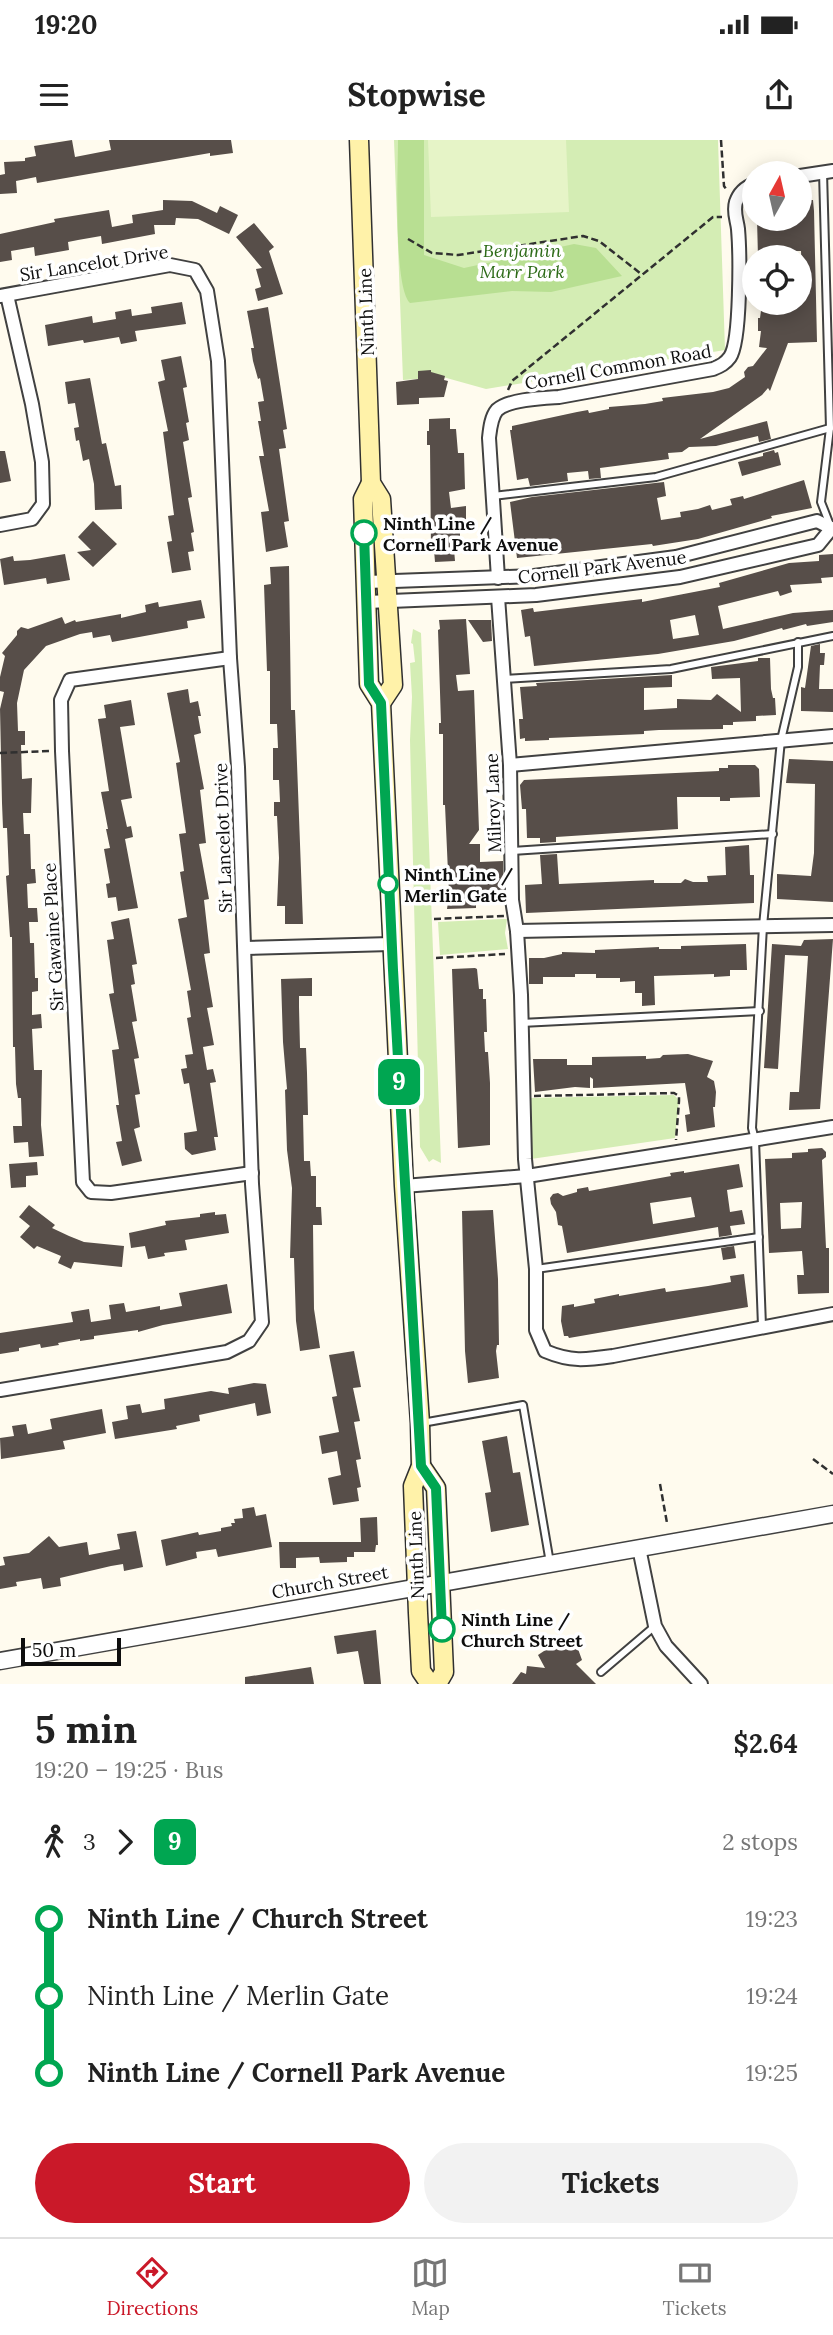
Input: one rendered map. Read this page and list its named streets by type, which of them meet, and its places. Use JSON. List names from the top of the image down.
{
  "streets": {
    "main road": ["Ninth Line"],
    "street": [
      "Sir Lancelot Drive",
      "Cornell Common Road",
      "Cornell Park Avenue",
      "Milroy Lane",
      "Sir Gawaine Place",
      "Church Street"
    ]
  },
  "crossings": [
    ["Sir Lancelot Drive", "Sir Gawaine Place"],
    ["Ninth Line", "Cornell Park Avenue"],
    ["Ninth Line", "Church Street"],
    ["Cornell Common Road", "Cornell Park Avenue"],
    ["Cornell Park Avenue", "Milroy Lane"]
  ],
  "parks": ["Benjamin Marr Park"],
  "places": ["Ninth Line / Cornell Park Avenue", "Ninth Line / Merlin Gate", "Ninth Line / Church Street"],
  "lines": ["bus line 9"],
  "scale_bar": "50 m",
  "north": "top",
  "page": {
    "status": "19:20",
    "header": "Stopwise",
    "on_map": "9",
    "scale": "50 m",
    "heading": ["5 min", "19:20 – 19:25 · Bus", "$2.64"],
    "legs": ["3", "9", "2 stops"],
    "list": [
      {
        "name": "Ninth Line / Church Street",
        "value": "19:23"
      },
      {
        "name": "Ninth Line / Merlin Gate",
        "value": "19:24"
      },
      {
        "name": "Ninth Line / Cornell Park Avenue",
        "value": "19:25"
      }
    ],
    "buttons": ["Start", "Tickets"],
    "tabs": ["Directions", "Map", "Tickets"]
  }
}
